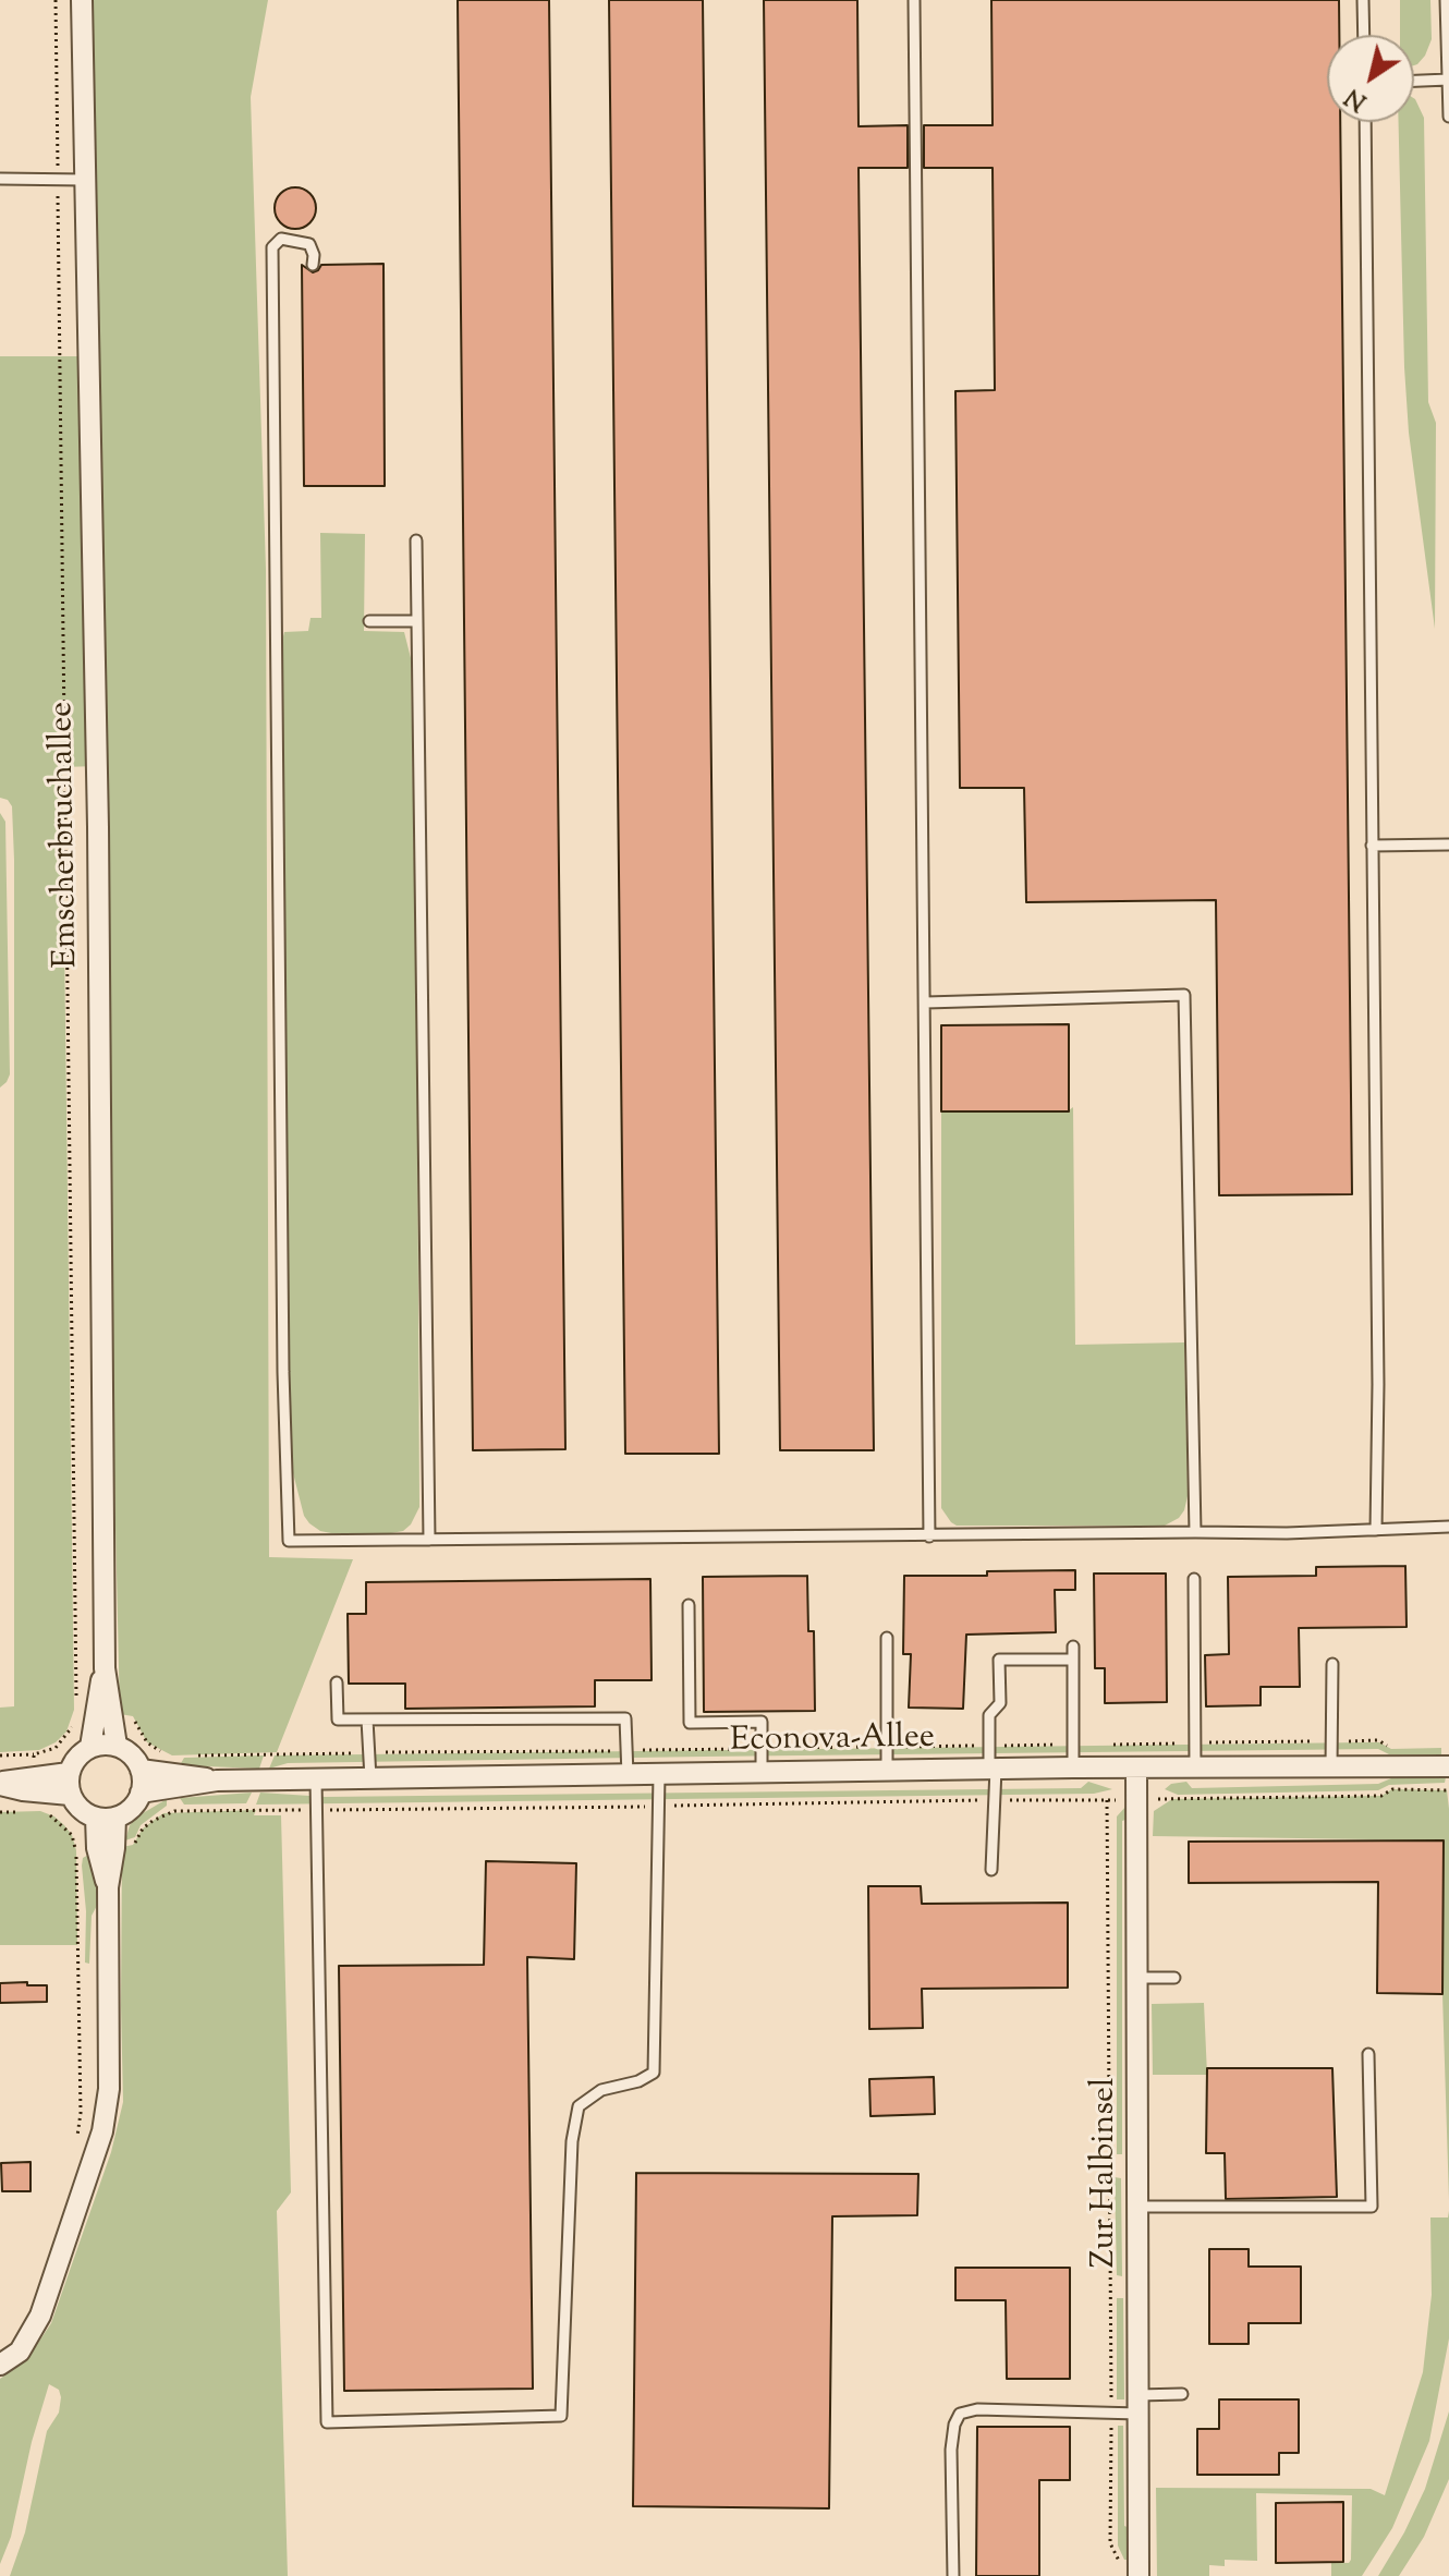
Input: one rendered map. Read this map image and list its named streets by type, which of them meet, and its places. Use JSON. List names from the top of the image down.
{
  "streets": {
    "street": ["Emscherbruchallee", "Econova-Allee", "Zur Halbinsel"]
  },
  "crossings": [
    ["Emscherbruchallee", "Econova-Allee"],
    ["Econova-Allee", "Zur Halbinsel"]
  ],
  "north": "bottom left"
}
